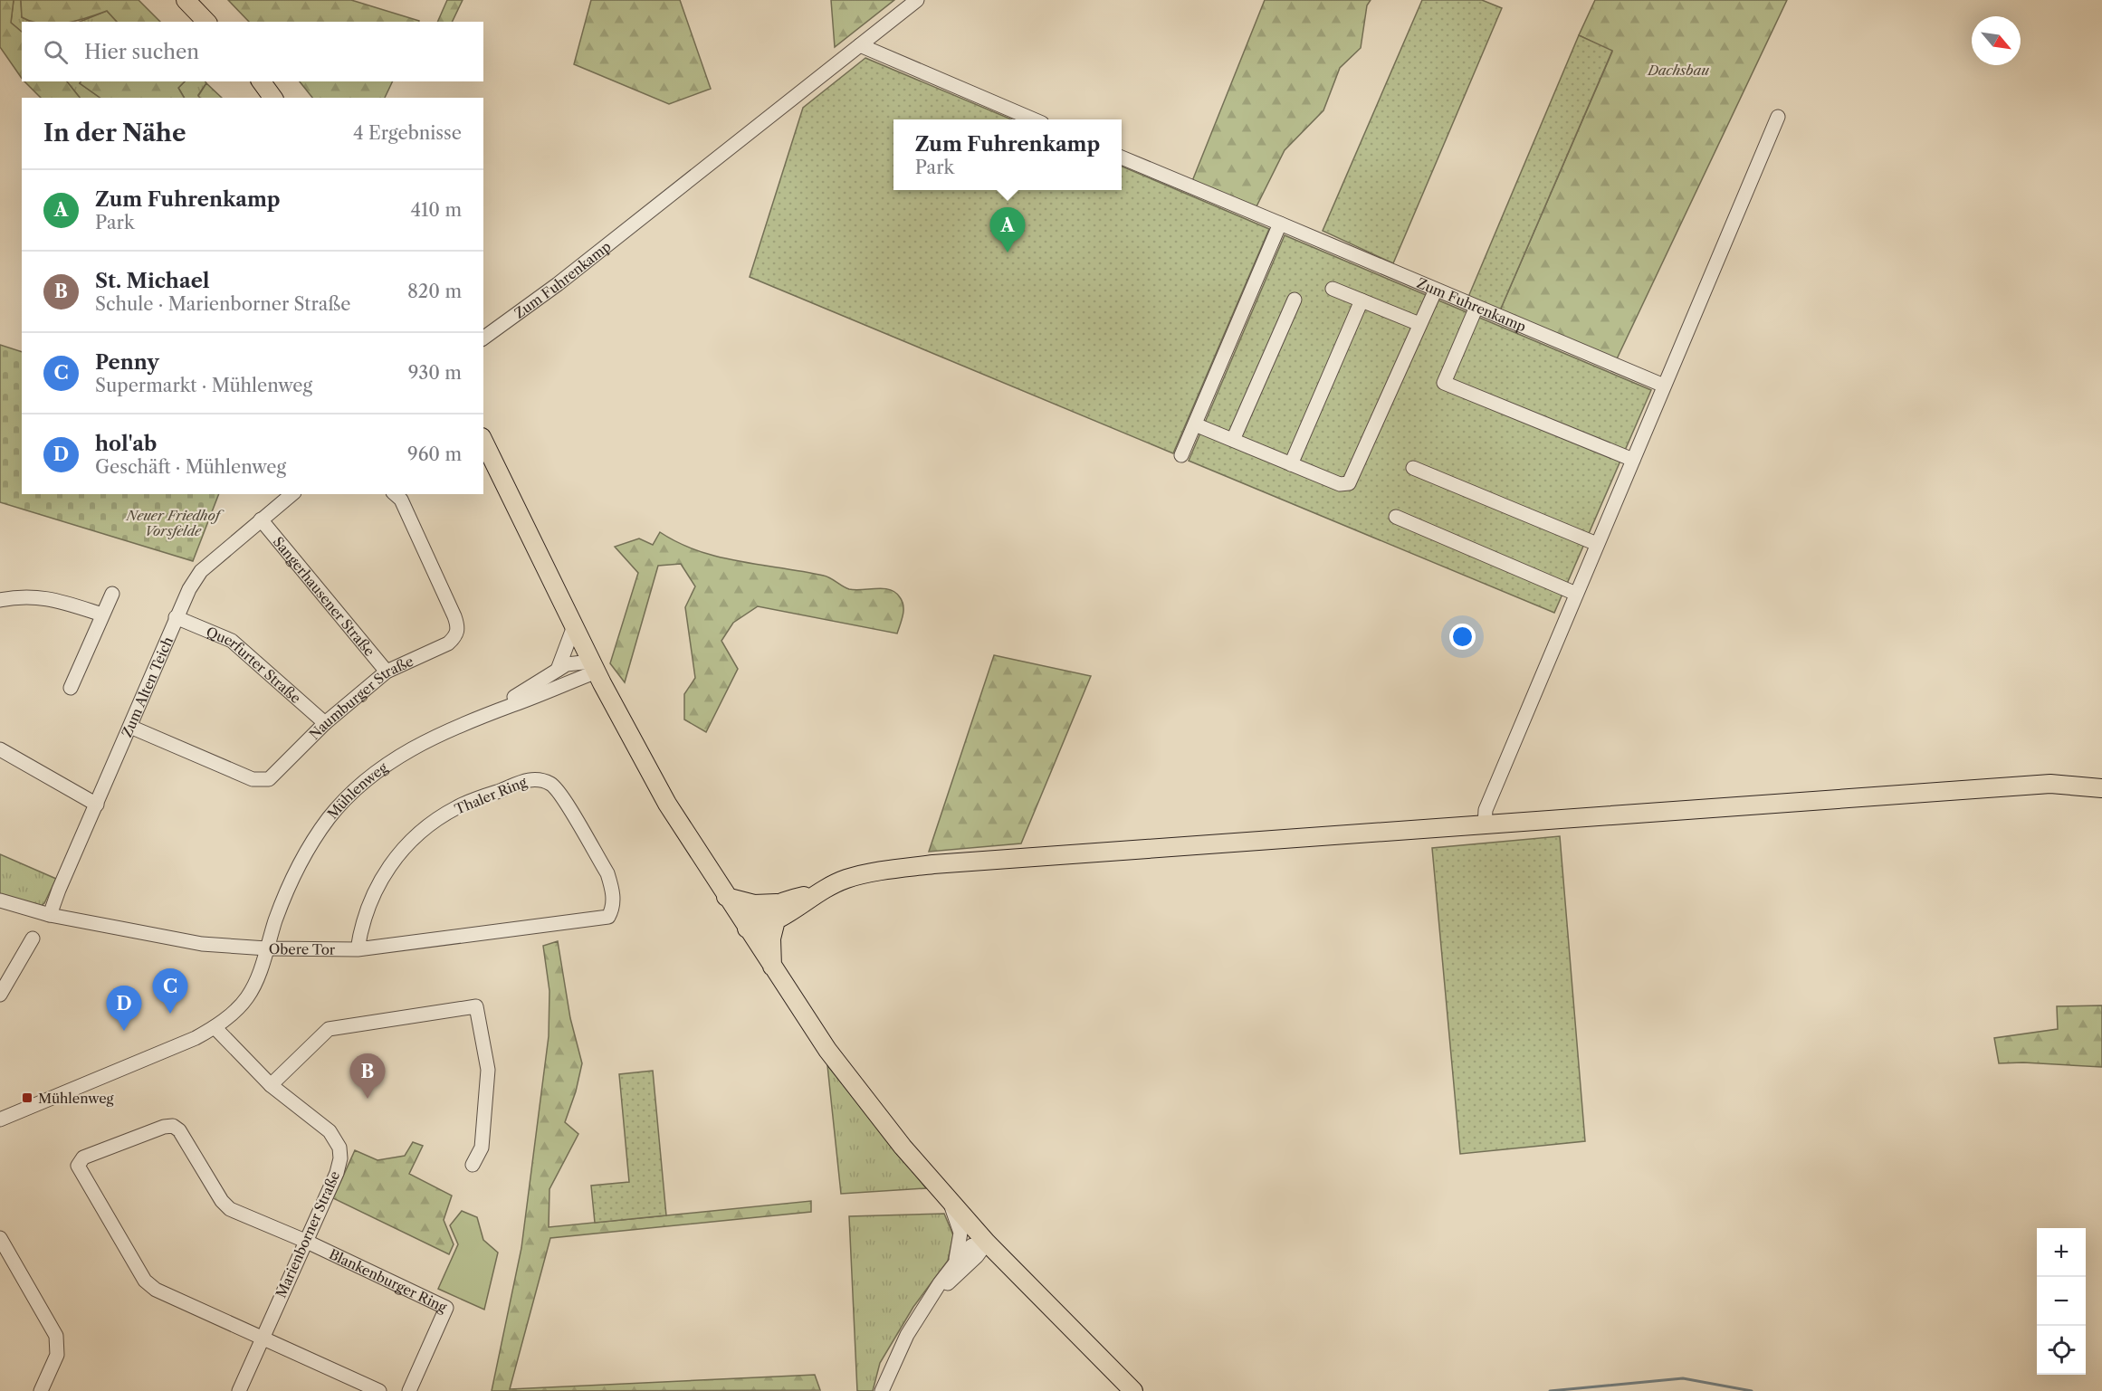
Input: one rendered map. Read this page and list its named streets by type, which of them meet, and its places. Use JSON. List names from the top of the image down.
{
  "streets": {
    "street": [
      "Zum Fuhrenkamp",
      "Sangerhausener Straße",
      "Querfurter Straße",
      "Zum Alten Teich",
      "Naumburger Straße",
      "Mühlenweg",
      "Thaler Ring",
      "Obere Tor",
      "Marienborner Straße",
      "Blankenburger Ring"
    ]
  },
  "crossings": [
    ["Sangerhausener Straße", "Zum Alten Teich"],
    ["Sangerhausener Straße", "Naumburger Straße"],
    ["Querfurter Straße", "Zum Alten Teich"],
    ["Querfurter Straße", "Naumburger Straße"],
    ["Zum Alten Teich", "Naumburger Straße"],
    ["Zum Alten Teich", "Obere Tor"],
    ["Mühlenweg", "Obere Tor"],
    ["Mühlenweg", "Marienborner Straße"],
    ["Thaler Ring", "Obere Tor"],
    ["Marienborner Straße", "Blankenburger Ring"]
  ],
  "parks": ["Dachsbau", "Neuer Friedhof Vorsfelde"],
  "places": {
    "transit": ["Mühlenweg"]
  },
  "north": "bottom right",
  "page": {
    "search": "Hier suchen",
    "heading": ["In der Nähe", "4 Ergebnisse"],
    "popup": ["Zum Fuhrenkamp", "Park"],
    "list": [
      {
        "mark": "A",
        "name": "Zum Fuhrenkamp",
        "note": "Park",
        "value": "410 m"
      },
      {
        "mark": "B",
        "name": "St. Michael",
        "note": "Schule · Marienborner Straße",
        "value": "820 m"
      },
      {
        "mark": "C",
        "name": "Penny",
        "note": "Supermarkt · Mühlenweg",
        "value": "930 m"
      },
      {
        "mark": "D",
        "name": "hol'ab",
        "note": "Geschäft · Mühlenweg",
        "value": "960 m"
      }
    ],
    "pins": [
      "A",
      "C",
      "D",
      "B"
    ],
    "map_buttons": ["+", "−"]
  }
}
